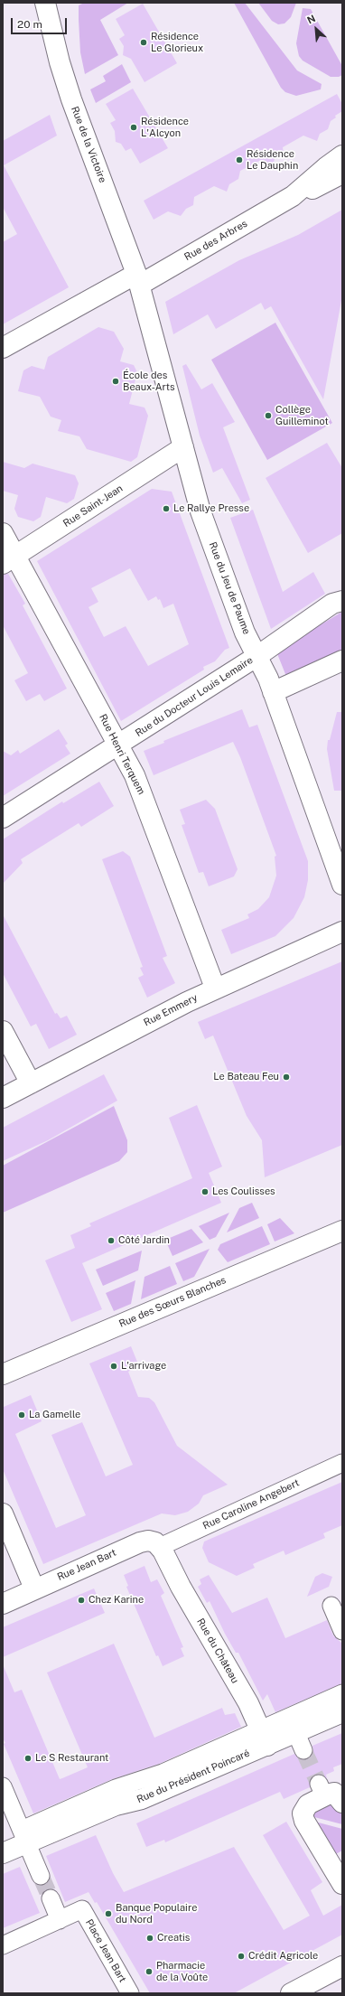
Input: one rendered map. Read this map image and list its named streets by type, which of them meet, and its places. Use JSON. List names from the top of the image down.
{
  "streets": {
    "street": [
      "Rue de la Victoire",
      "Rue des Arbres",
      "Rue Saint-Jean",
      "Rue du Jeu de Paume",
      "Rue du Docteur Louis Lemaire",
      "Rue Henri Terquem",
      "Rue Emmery",
      "Rue des Sœurs Blanches",
      "Rue Caroline Angebert",
      "Rue Jean Bart",
      "Rue du Château",
      "Rue du Président Poincaré",
      "Place Jean Bart"
    ]
  },
  "crossings": [
    ["Rue de la Victoire", "Rue des Arbres"],
    ["Rue de la Victoire", "Rue du Jeu de Paume"],
    ["Rue des Arbres", "Rue du Jeu de Paume"],
    ["Rue Saint-Jean", "Rue du Jeu de Paume"],
    ["Rue Saint-Jean", "Rue Henri Terquem"],
    ["Rue du Jeu de Paume", "Rue du Docteur Louis Lemaire"],
    ["Rue du Docteur Louis Lemaire", "Rue Henri Terquem"],
    ["Rue Henri Terquem", "Rue Emmery"],
    ["Rue Caroline Angebert", "Rue Jean Bart"],
    ["Rue Caroline Angebert", "Rue du Château"],
    ["Rue Jean Bart", "Rue du Château"],
    ["Rue du Château", "Rue du Président Poincaré"]
  ],
  "places": [
    "Résidence Le Glorieux",
    "Résidence L'Alcyon",
    "Résidence Le Dauphin",
    "École des Beaux-Arts",
    "Collège Guilleminot",
    "Le Rallye Presse",
    "Le Bateau Feu",
    "Les Coulisses",
    "Côté Jardin",
    "L'arrivage",
    "La Gamelle",
    "Chez Karine",
    "Le S Restaurant",
    "Banque Populaire du Nord",
    "Creatis",
    "Crédit Agricole",
    "Pharmacie de la Voûte"
  ],
  "scale_bar": "20 m",
  "north": "top left"
}
